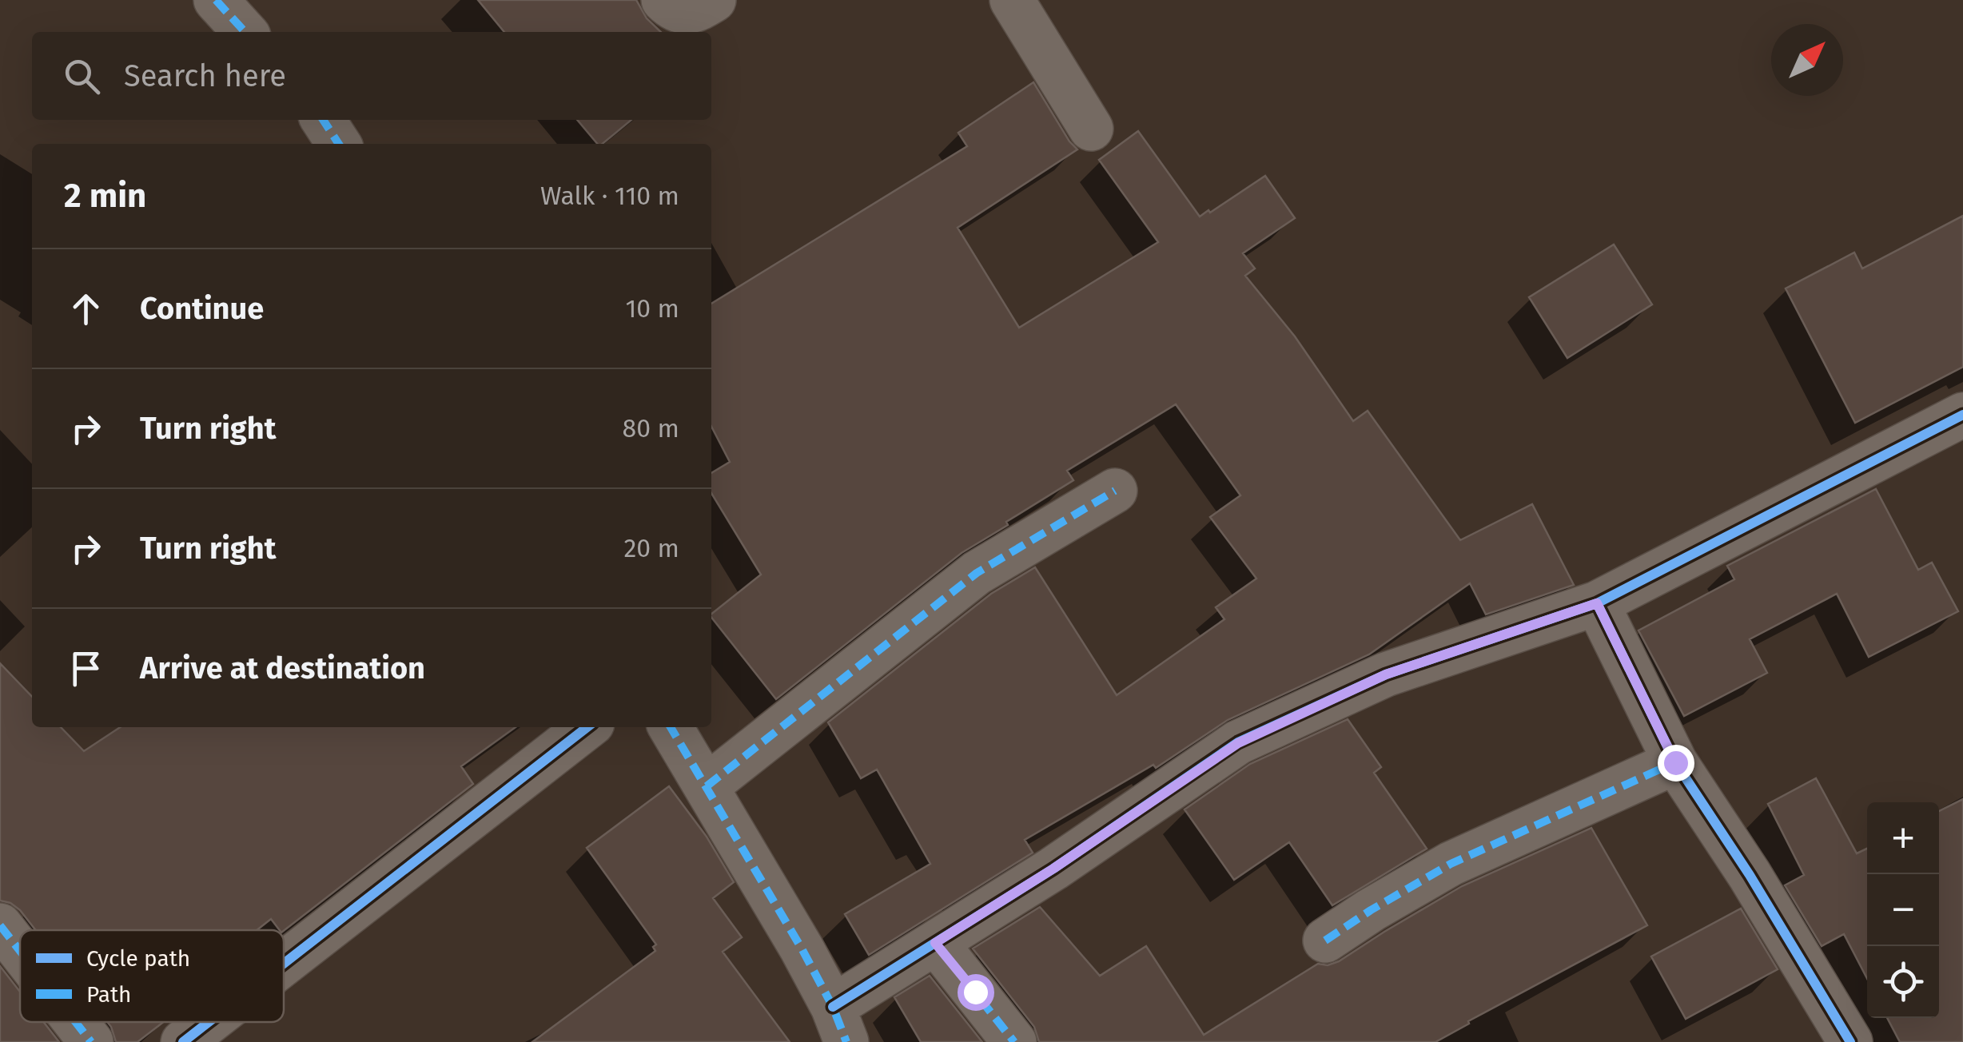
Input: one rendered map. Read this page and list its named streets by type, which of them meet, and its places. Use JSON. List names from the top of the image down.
{
  "legend": ["Cycle path", "Path"],
  "north": "top right",
  "page": {
    "search": "Search here",
    "heading": ["2 min", "Walk · 110 m"],
    "list": [
      ["Continue", "10 m"],
      ["Turn right", "80 m"],
      ["Turn right", "20 m"],
      "Arrive at destination"
    ],
    "map_buttons": ["+", "−"]
  }
}
